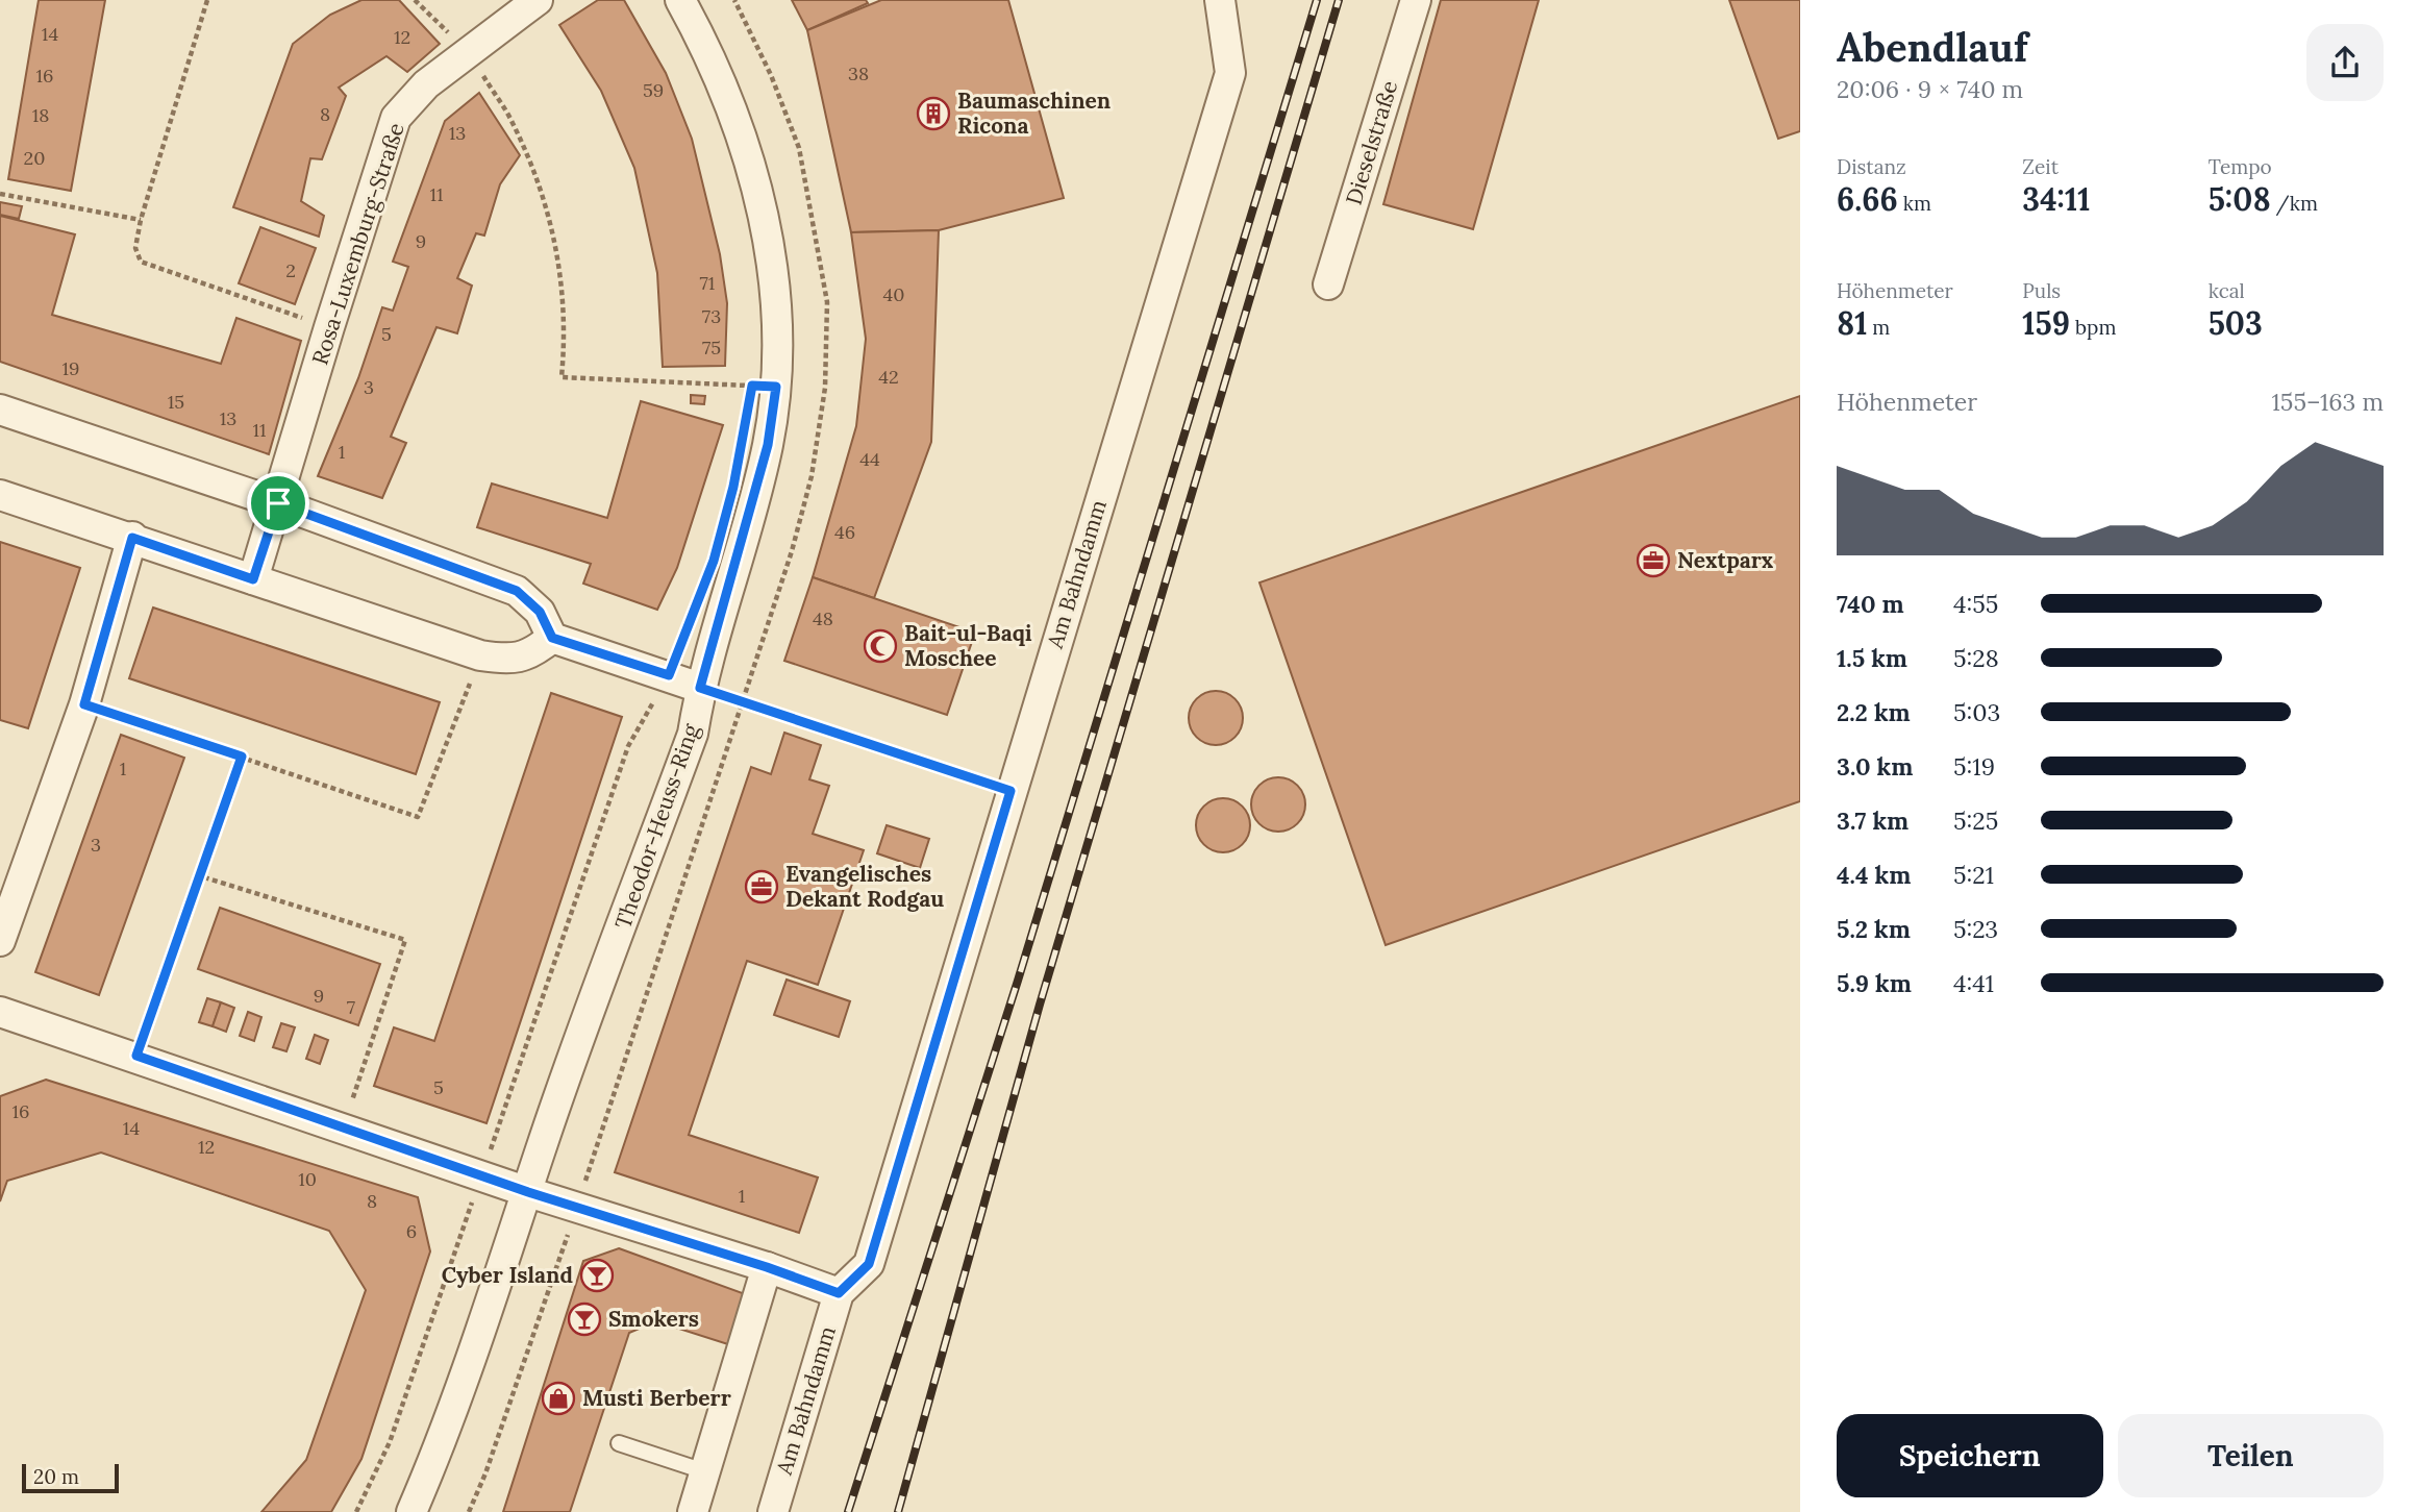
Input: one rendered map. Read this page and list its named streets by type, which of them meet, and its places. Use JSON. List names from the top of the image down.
{
  "streets": {
    "street": [
      "Dieselstraße",
      "Rosa-Luxemburg-Straße",
      "Am Bahndamm",
      "Theodor-Heuss-Ring"
    ]
  },
  "places": {
    "building": ["Baumaschinen Ricona"],
    "office": ["Nextparx", "Evangelisches Dekant Rodgau"],
    "mosque": ["Bait-ul-Baqi Moschee"],
    "bar": ["Cyber Island", "Smokers"],
    "shop": ["Musti Berberr"]
  },
  "house_numbers": [
    "14",
    "12",
    "38",
    "16",
    "59",
    "8",
    "18",
    "13",
    "20",
    "11",
    "9",
    "2",
    "71",
    "40",
    "73",
    "5",
    "75",
    "19",
    "42",
    "3",
    "15",
    "13",
    "11",
    "1",
    "44",
    "46",
    "48",
    "1",
    "3",
    "9",
    "7",
    "5",
    "16",
    "14",
    "12",
    "10",
    "1",
    "8",
    "6"
  ],
  "scale_bar": "20 m",
  "page": {
    "heading": ["Abendlauf", "20:06 · 9 × 740 m"],
    "stats": [
      ["Distanz", "6.66 km"],
      ["Zeit", "34:11"],
      ["Tempo", "5:08 /km"],
      ["Höhenmeter", "81 m"],
      ["Puls", "159 bpm"],
      ["kcal", "503"]
    ],
    "chart": ["Höhenmeter", "155–163 m"],
    "list": [
      {
        "name": "740 m",
        "note": "4:55"
      },
      {
        "name": "1.5 km",
        "note": "5:28"
      },
      {
        "name": "2.2 km",
        "note": "5:03"
      },
      {
        "name": "3.0 km",
        "note": "5:19"
      },
      {
        "name": "3.7 km",
        "note": "5:25"
      },
      {
        "name": "4.4 km",
        "note": "5:21"
      },
      {
        "name": "5.2 km",
        "note": "5:23"
      },
      {
        "name": "5.9 km",
        "note": "4:41"
      }
    ],
    "buttons": ["Speichern", "Teilen"],
    "scale": "20 m"
  }
}
